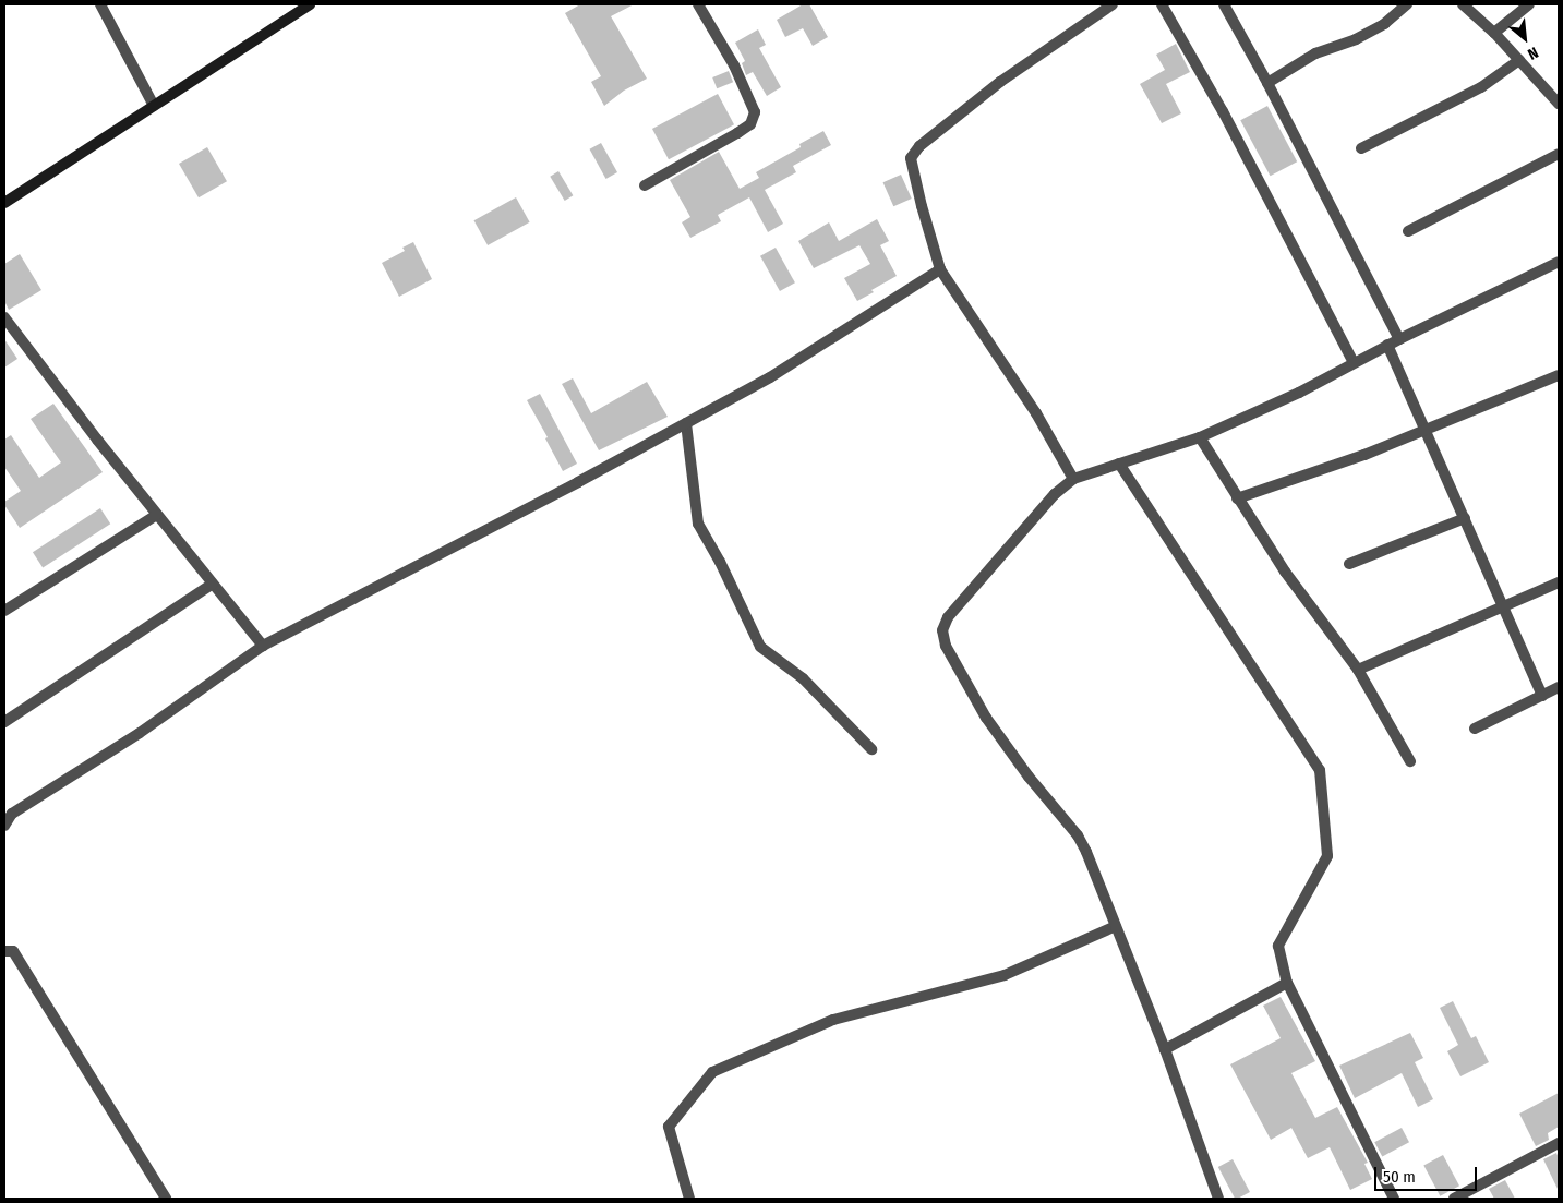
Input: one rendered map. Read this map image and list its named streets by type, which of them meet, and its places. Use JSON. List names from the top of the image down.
{
  "scale_bar": "50 m",
  "north": "bottom right"
}
